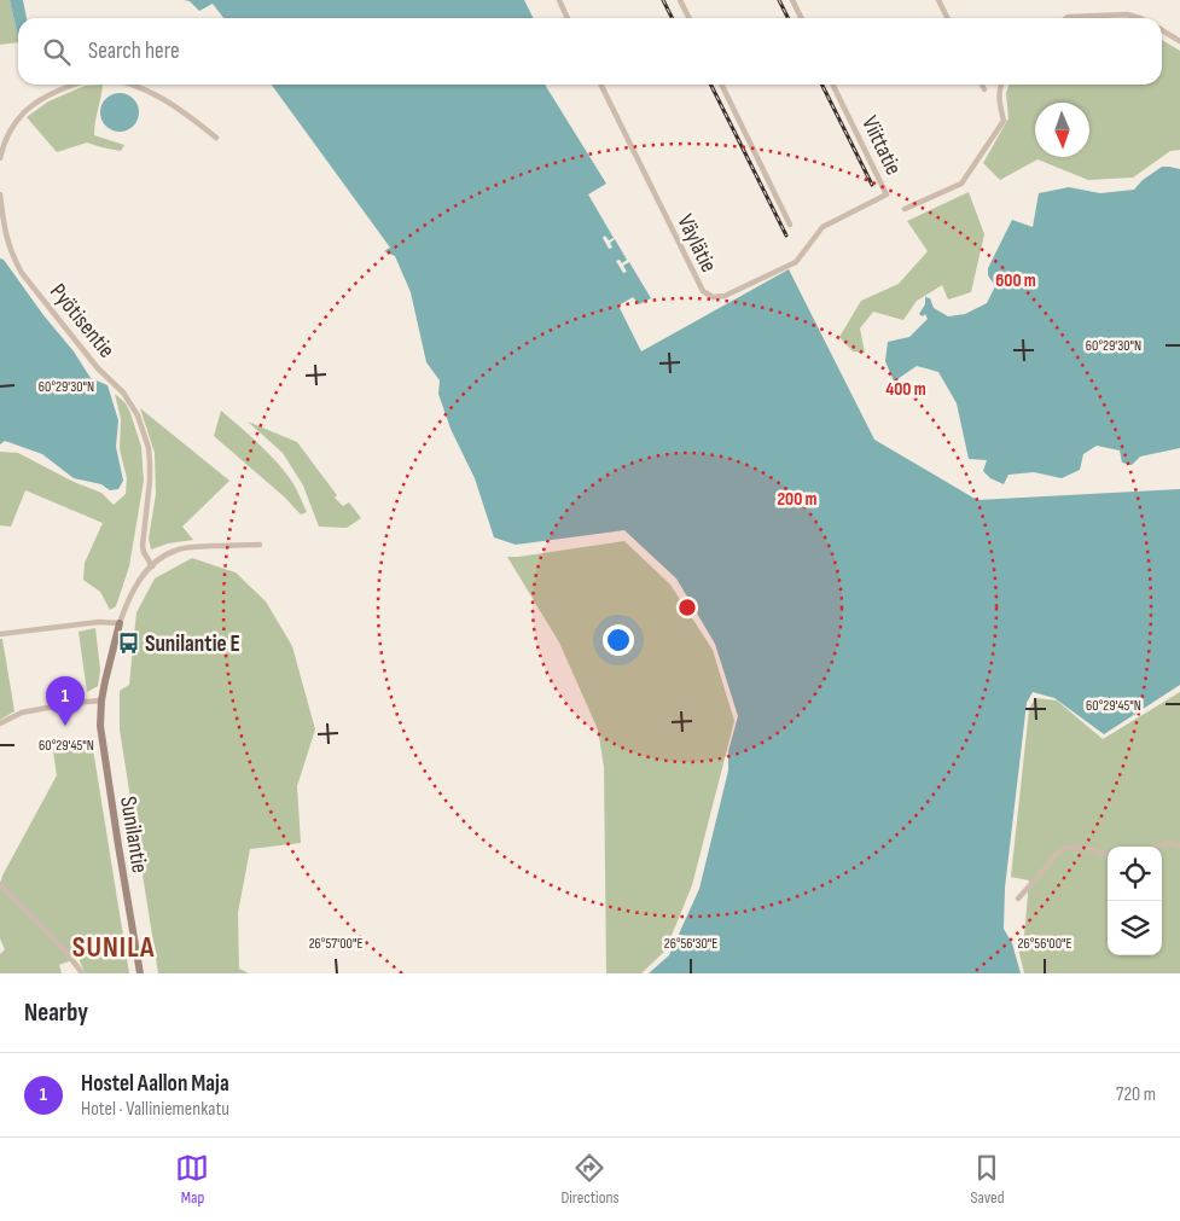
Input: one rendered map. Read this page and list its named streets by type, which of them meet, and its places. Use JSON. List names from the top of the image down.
{
  "streets": {
    "street": [
      "Viittatie",
      "Väylätie",
      "Pyötisentie",
      "Sunilantie"
    ]
  },
  "crossings": [
    ["Viittatie", "Väylätie"]
  ],
  "districts": ["SUNILA"],
  "places": {
    "bus stop": ["Sunilantie E"]
  },
  "north": "bottom",
  "page": {
    "search": "Search here",
    "pins": "1",
    "heading": "Nearby",
    "list": [
      {
        "mark": "1",
        "name": "Hostel Aallon Maja",
        "note": "Hotel · Valliniemenkatu",
        "value": "720 m"
      }
    ],
    "nav": ["Map", "Directions", "Saved"]
  },
  "coordinates": [
    "60°29'30\"N",
    "60°29'45\"N",
    "26°57'00\"E",
    "26°56'30\"E",
    "26°56'00\"E"
  ],
  "rings": ["600 m", "400 m", "200 m"]
}
